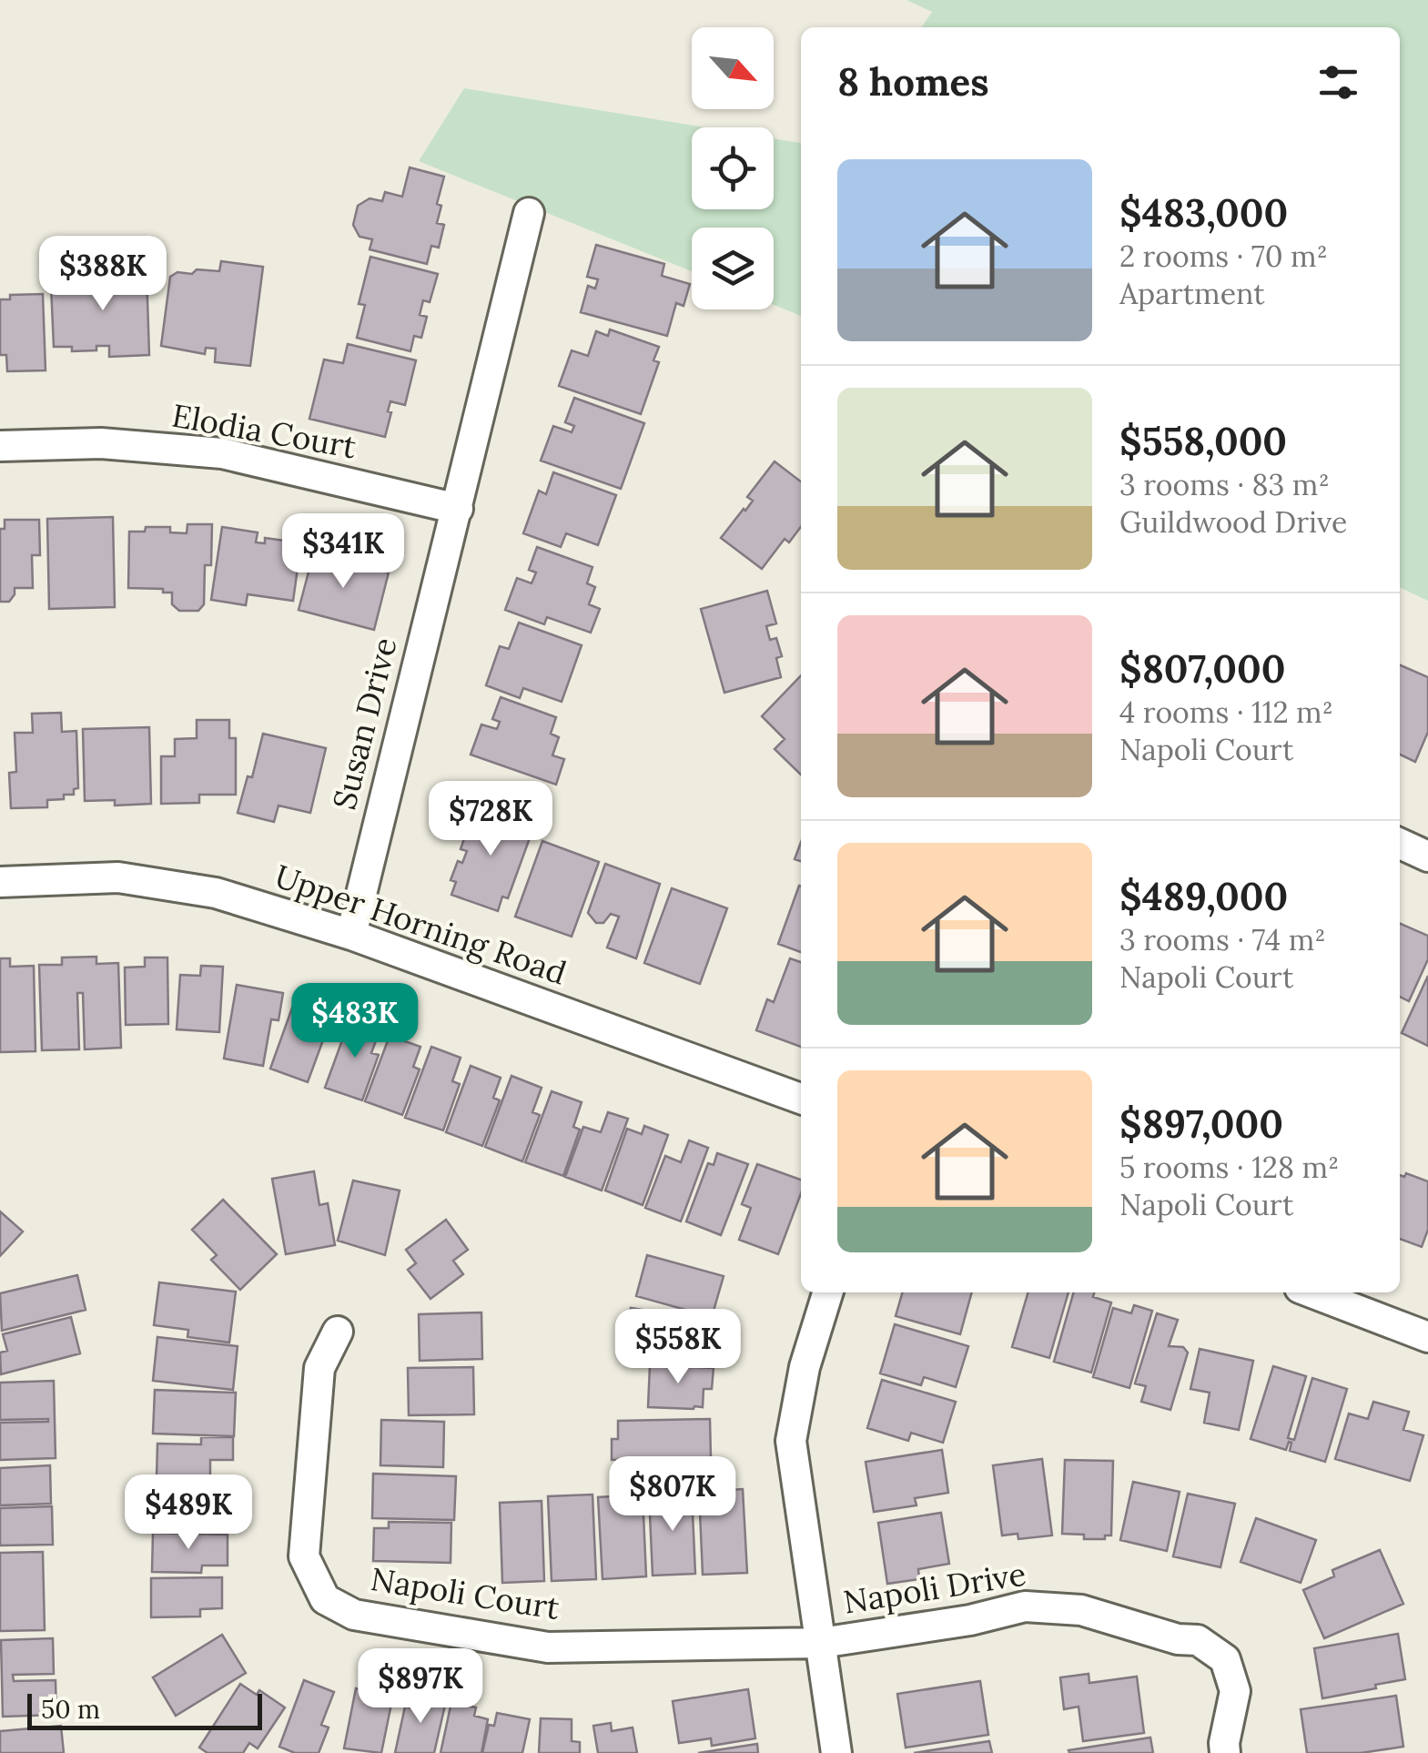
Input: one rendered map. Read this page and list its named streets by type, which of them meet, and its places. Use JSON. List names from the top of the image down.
{
  "streets": {
    "street": [
      "Elodia Court",
      "Susan Drive",
      "Upper Horning Road",
      "Napoli Drive",
      "Napoli Court"
    ]
  },
  "crossings": [
    ["Elodia Court", "Susan Drive"],
    ["Susan Drive", "Upper Horning Road"],
    ["Napoli Drive", "Napoli Court"]
  ],
  "scale_bar": "50 m",
  "north": "bottom right",
  "page": {
    "heading": "8 homes",
    "list": [
      {
        "name": "$483,000",
        "note": "2 rooms · 70 m² · Apartment"
      },
      {
        "name": "$558,000",
        "note": "3 rooms · 83 m² · Guildwood Drive"
      },
      {
        "name": "$807,000",
        "note": "4 rooms · 112 m² · Napoli Court"
      },
      {
        "name": "$489,000",
        "note": "3 rooms · 74 m² · Napoli Court"
      },
      {
        "name": "$897,000",
        "note": "5 rooms · 128 m² · Napoli Court"
      }
    ],
    "price": [
      "$388K",
      "$341K",
      "$728K",
      "$483K",
      "$558K",
      "$807K",
      "$489K",
      "$897K"
    ],
    "scale": "50 m"
  }
}
